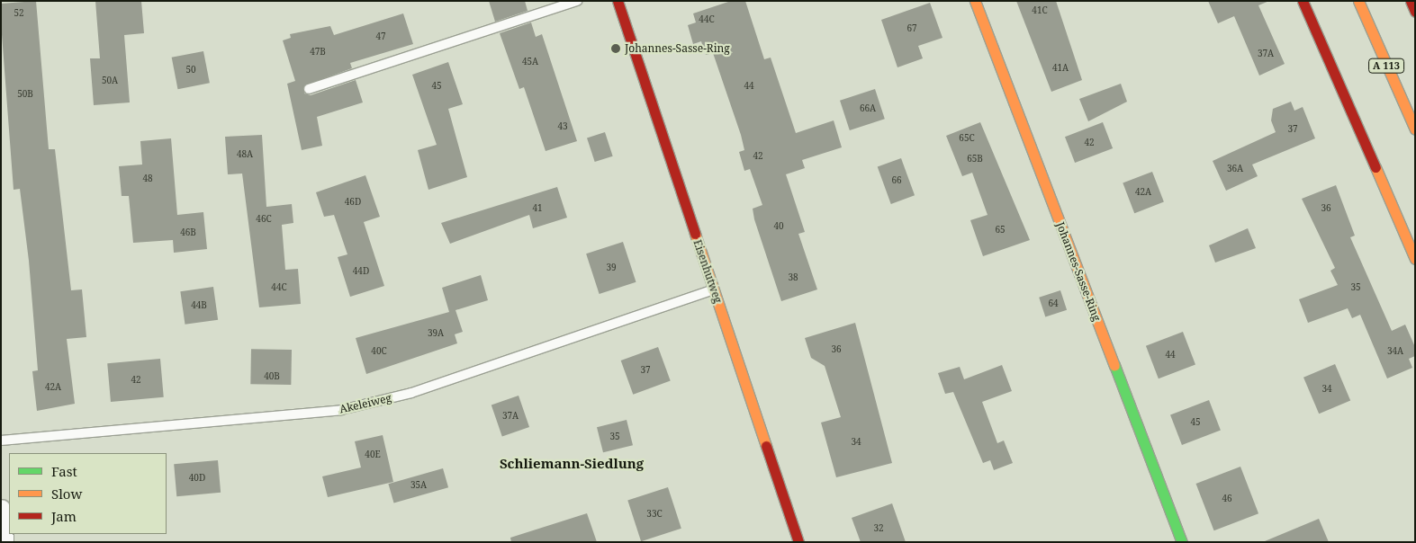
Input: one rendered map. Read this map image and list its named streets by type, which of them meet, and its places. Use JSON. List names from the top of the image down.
{
  "streets": {
    "main road": ["A 113", "Eisenhutweg", "Johannes-Sasse-Ring"],
    "lane": ["Akeleiweg"]
  },
  "crossings": [
    ["Eisenhutweg", "Akeleiweg"]
  ],
  "districts": ["Schliemann-Siedlung"],
  "places": ["Johannes-Sasse-Ring"],
  "house_numbers": [
    "41C",
    "52",
    "44C",
    "67",
    "47",
    "47B",
    "37A",
    "45A",
    "41A",
    "50",
    "50A",
    "45",
    "44",
    "50B",
    "66A",
    "43",
    "37",
    "65C",
    "42",
    "48A",
    "42",
    "65B",
    "36A",
    "48",
    "66",
    "42A",
    "46D",
    "41",
    "36",
    "46C",
    "40",
    "65",
    "46B",
    "39",
    "44D",
    "38",
    "44C",
    "35",
    "64",
    "44B",
    "39A",
    "36",
    "40C",
    "34A",
    "44",
    "37",
    "40B",
    "42",
    "42A",
    "34",
    "37A",
    "45",
    "35",
    "34",
    "40E",
    "40D",
    "35A",
    "46",
    "33C",
    "32"
  ],
  "legend": ["Fast", "Slow", "Jam"]
}
